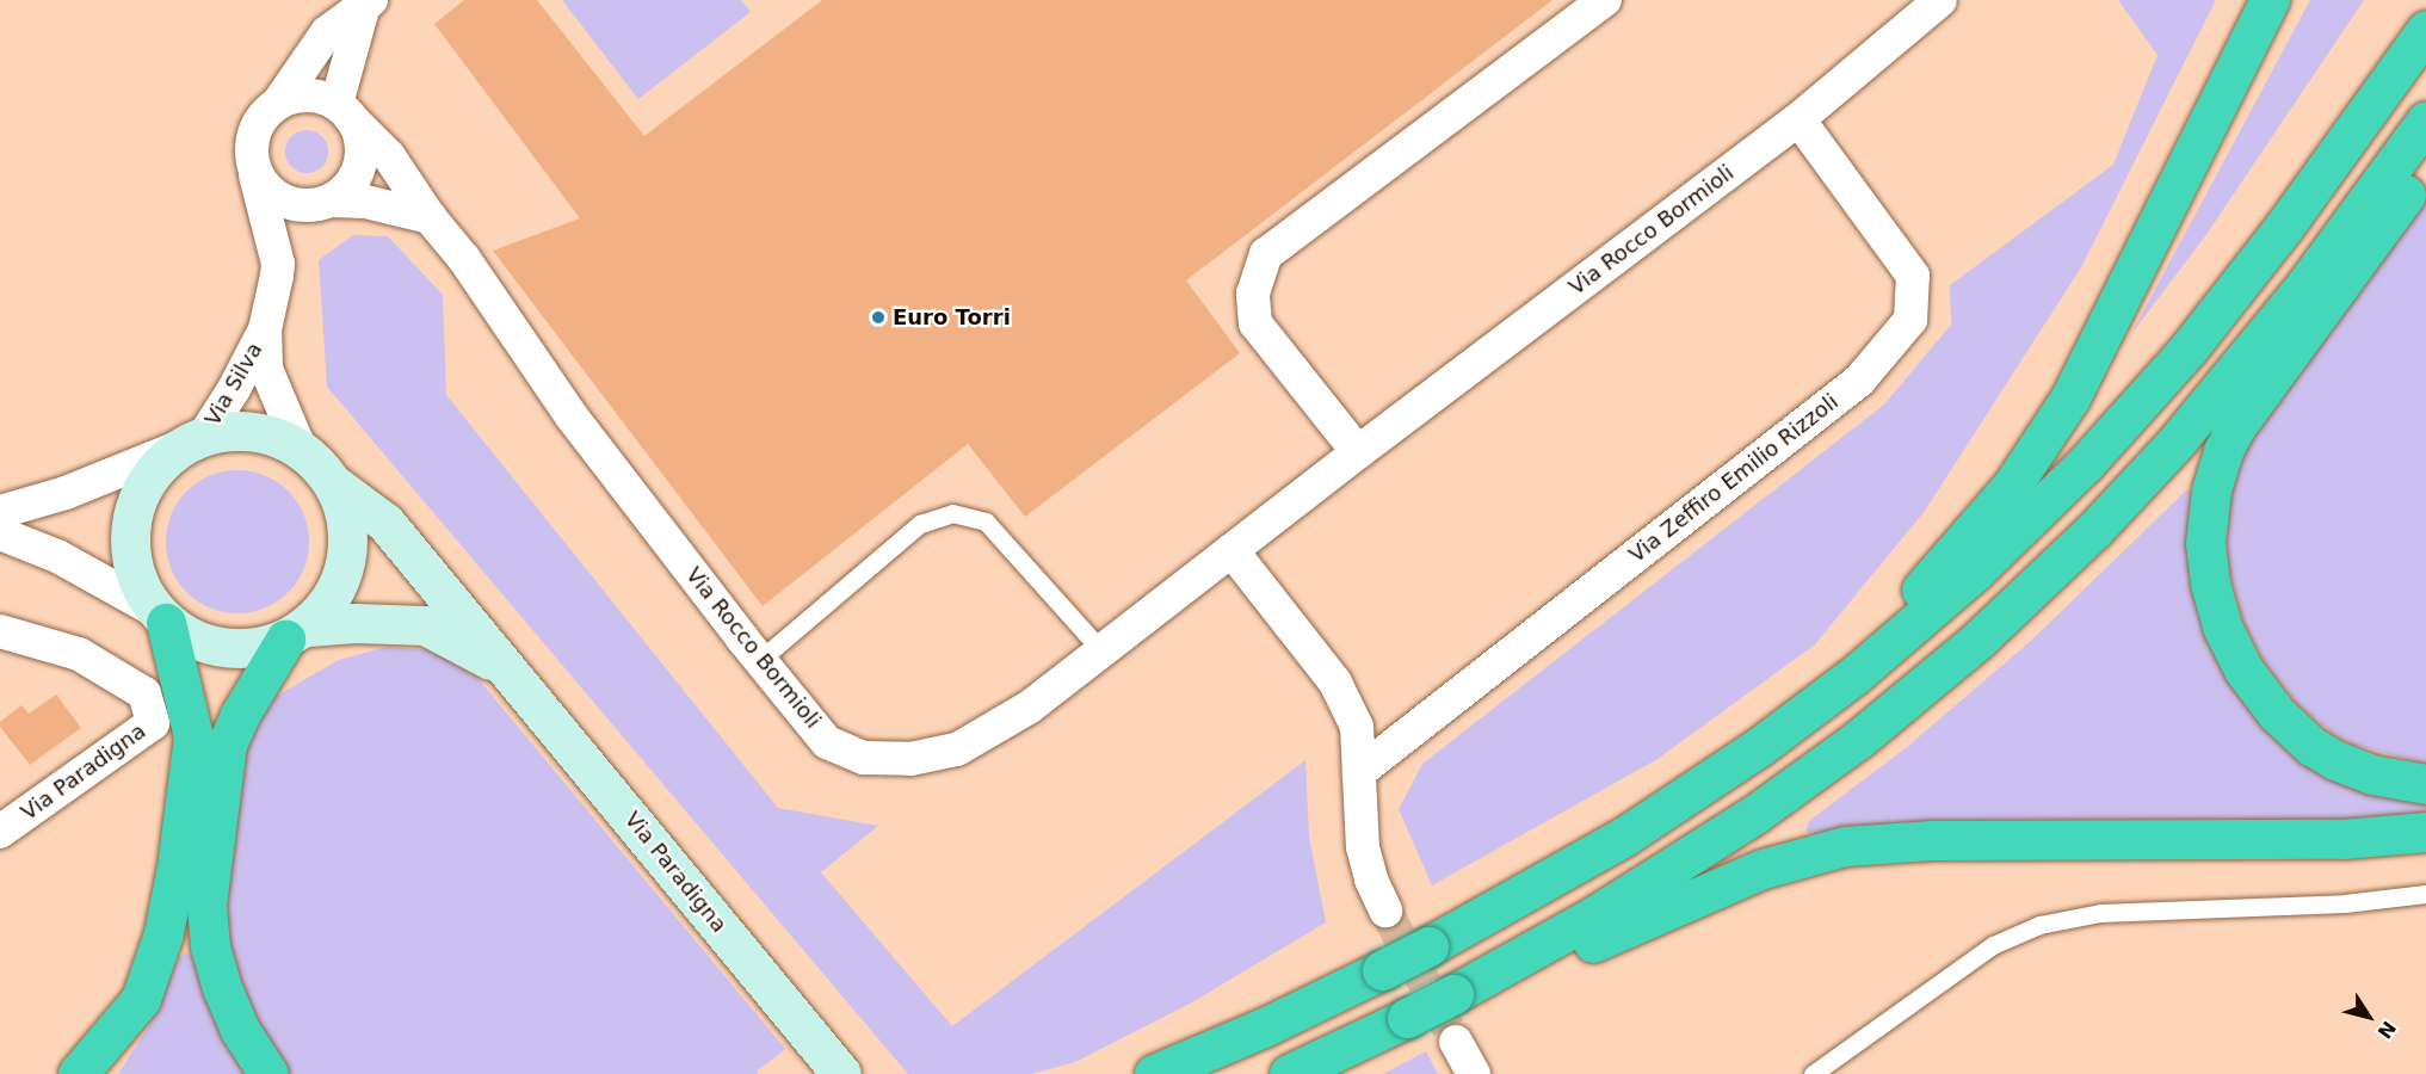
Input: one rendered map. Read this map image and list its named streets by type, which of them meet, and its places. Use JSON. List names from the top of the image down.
{
  "streets": {
    "street": [
      "Via Rocco Bormioli",
      "Via Silva",
      "Via Zeffiro Emilio Rizzoli",
      "Via Paradigna"
    ]
  },
  "crossings": [
    ["Via Rocco Bormioli", "Via Zeffiro Emilio Rizzoli"],
    ["Via Silva", "Via Paradigna"]
  ],
  "places": ["Euro Torri"],
  "north": "bottom right"
}
